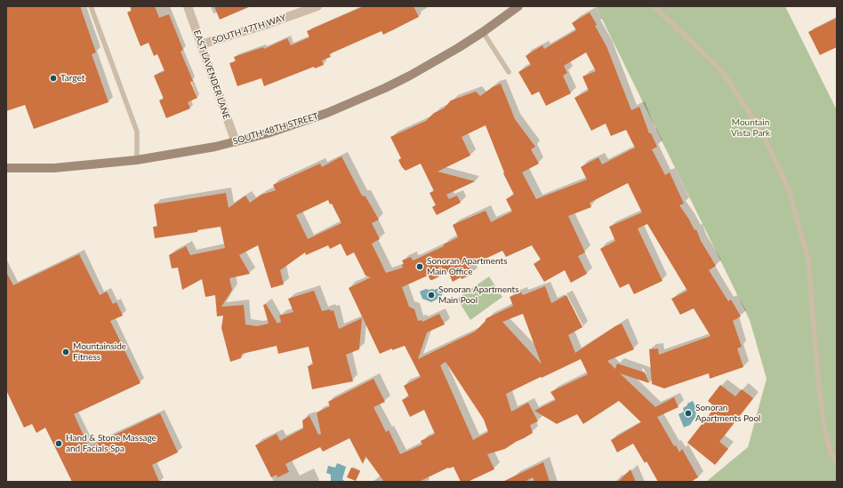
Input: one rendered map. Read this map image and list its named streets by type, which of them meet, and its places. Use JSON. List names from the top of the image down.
{
  "streets": {
    "main road": ["SOUTH 48TH STREET"],
    "street": ["SOUTH 47TH WAY", "EAST LAVENDER LANE"]
  },
  "crossings": [
    ["SOUTH 47TH WAY", "EAST LAVENDER LANE"],
    ["EAST LAVENDER LANE", "SOUTH 48TH STREET"]
  ],
  "parks": ["Mountain Vista Park"],
  "places": [
    "Target",
    "Sonoran Apartments Main Office",
    "Sonoran Apartments Main Pool",
    "Mountainside Fitness",
    "Sonoran Apartments Pool",
    "Hand & Stone Massage and Facials Spa"
  ]
}
